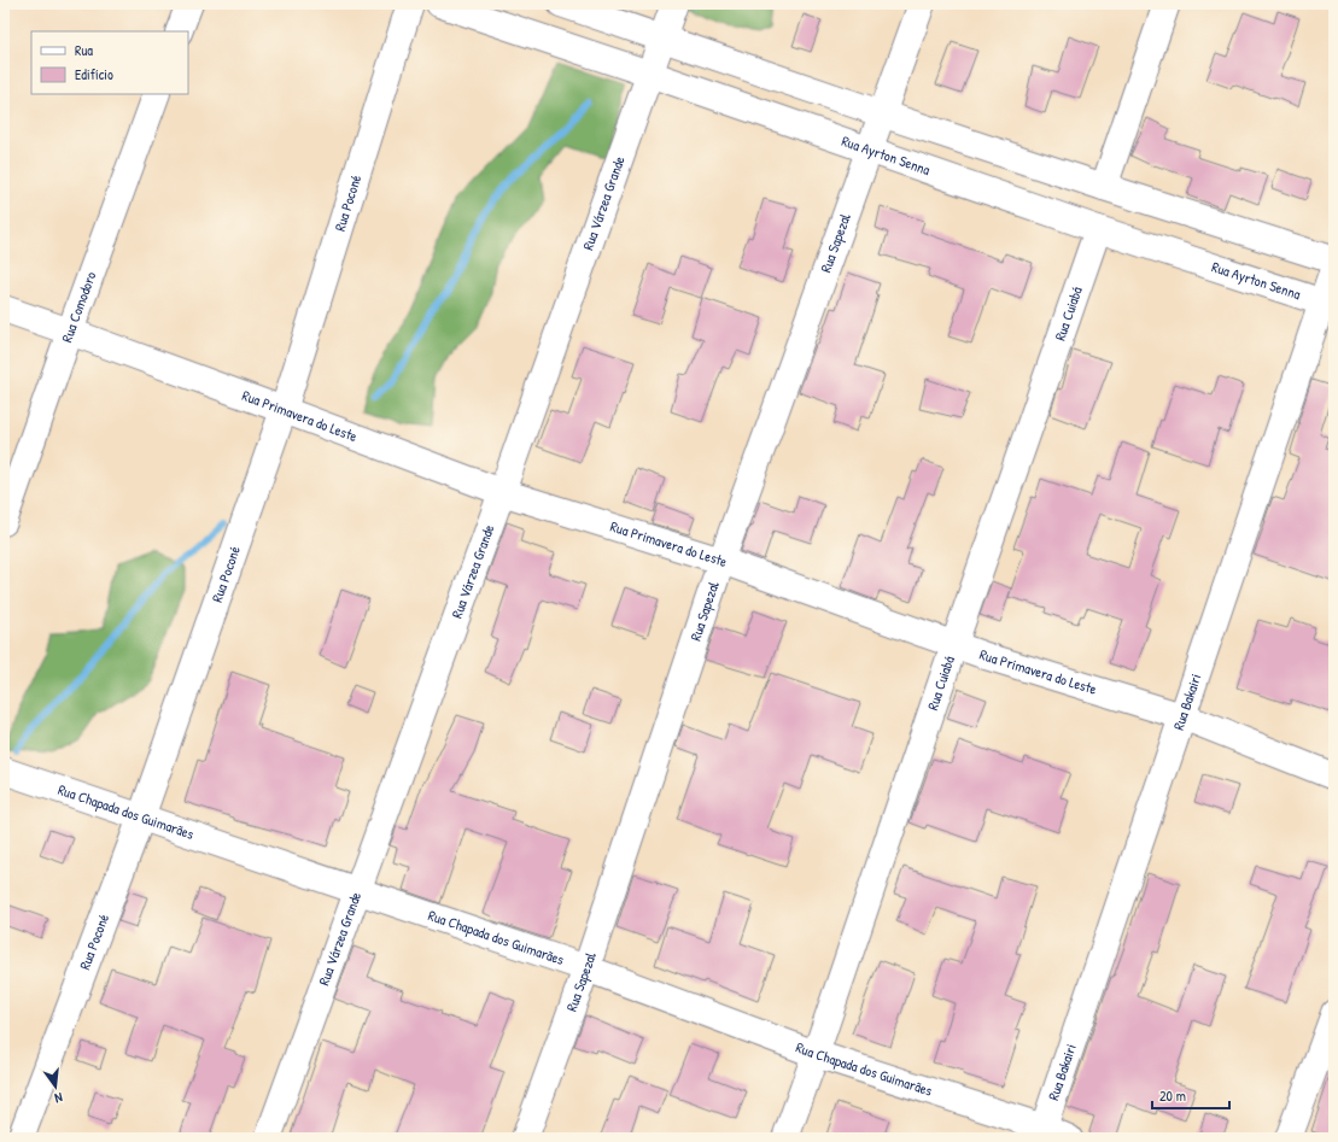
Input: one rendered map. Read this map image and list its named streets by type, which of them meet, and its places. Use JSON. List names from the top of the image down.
{
  "streets": {
    "street": [
      "Rua Ayrton Senna",
      "Rua Poconé",
      "Rua Várzea Grande",
      "Rua Sapezal",
      "Rua Comodoro",
      "Rua Cuiabá",
      "Rua Primavera do Leste",
      "Rua Bakairi",
      "Rua Chapada dos Guimarães"
    ]
  },
  "crossings": [
    ["Rua Ayrton Senna", "Rua Várzea Grande"],
    ["Rua Ayrton Senna", "Rua Sapezal"],
    ["Rua Ayrton Senna", "Rua Cuiabá"],
    ["Rua Ayrton Senna", "Rua Bakairi"],
    ["Rua Poconé", "Rua Primavera do Leste"],
    ["Rua Poconé", "Rua Chapada dos Guimarães"],
    ["Rua Várzea Grande", "Rua Primavera do Leste"],
    ["Rua Várzea Grande", "Rua Chapada dos Guimarães"],
    ["Rua Sapezal", "Rua Primavera do Leste"],
    ["Rua Sapezal", "Rua Chapada dos Guimarães"],
    ["Rua Comodoro", "Rua Primavera do Leste"],
    ["Rua Cuiabá", "Rua Primavera do Leste"],
    ["Rua Cuiabá", "Rua Chapada dos Guimarães"],
    ["Rua Primavera do Leste", "Rua Bakairi"],
    ["Rua Bakairi", "Rua Chapada dos Guimarães"]
  ],
  "legend": ["Rua", "Edifício"],
  "scale_bar": "20 m",
  "north": "bottom"
}
